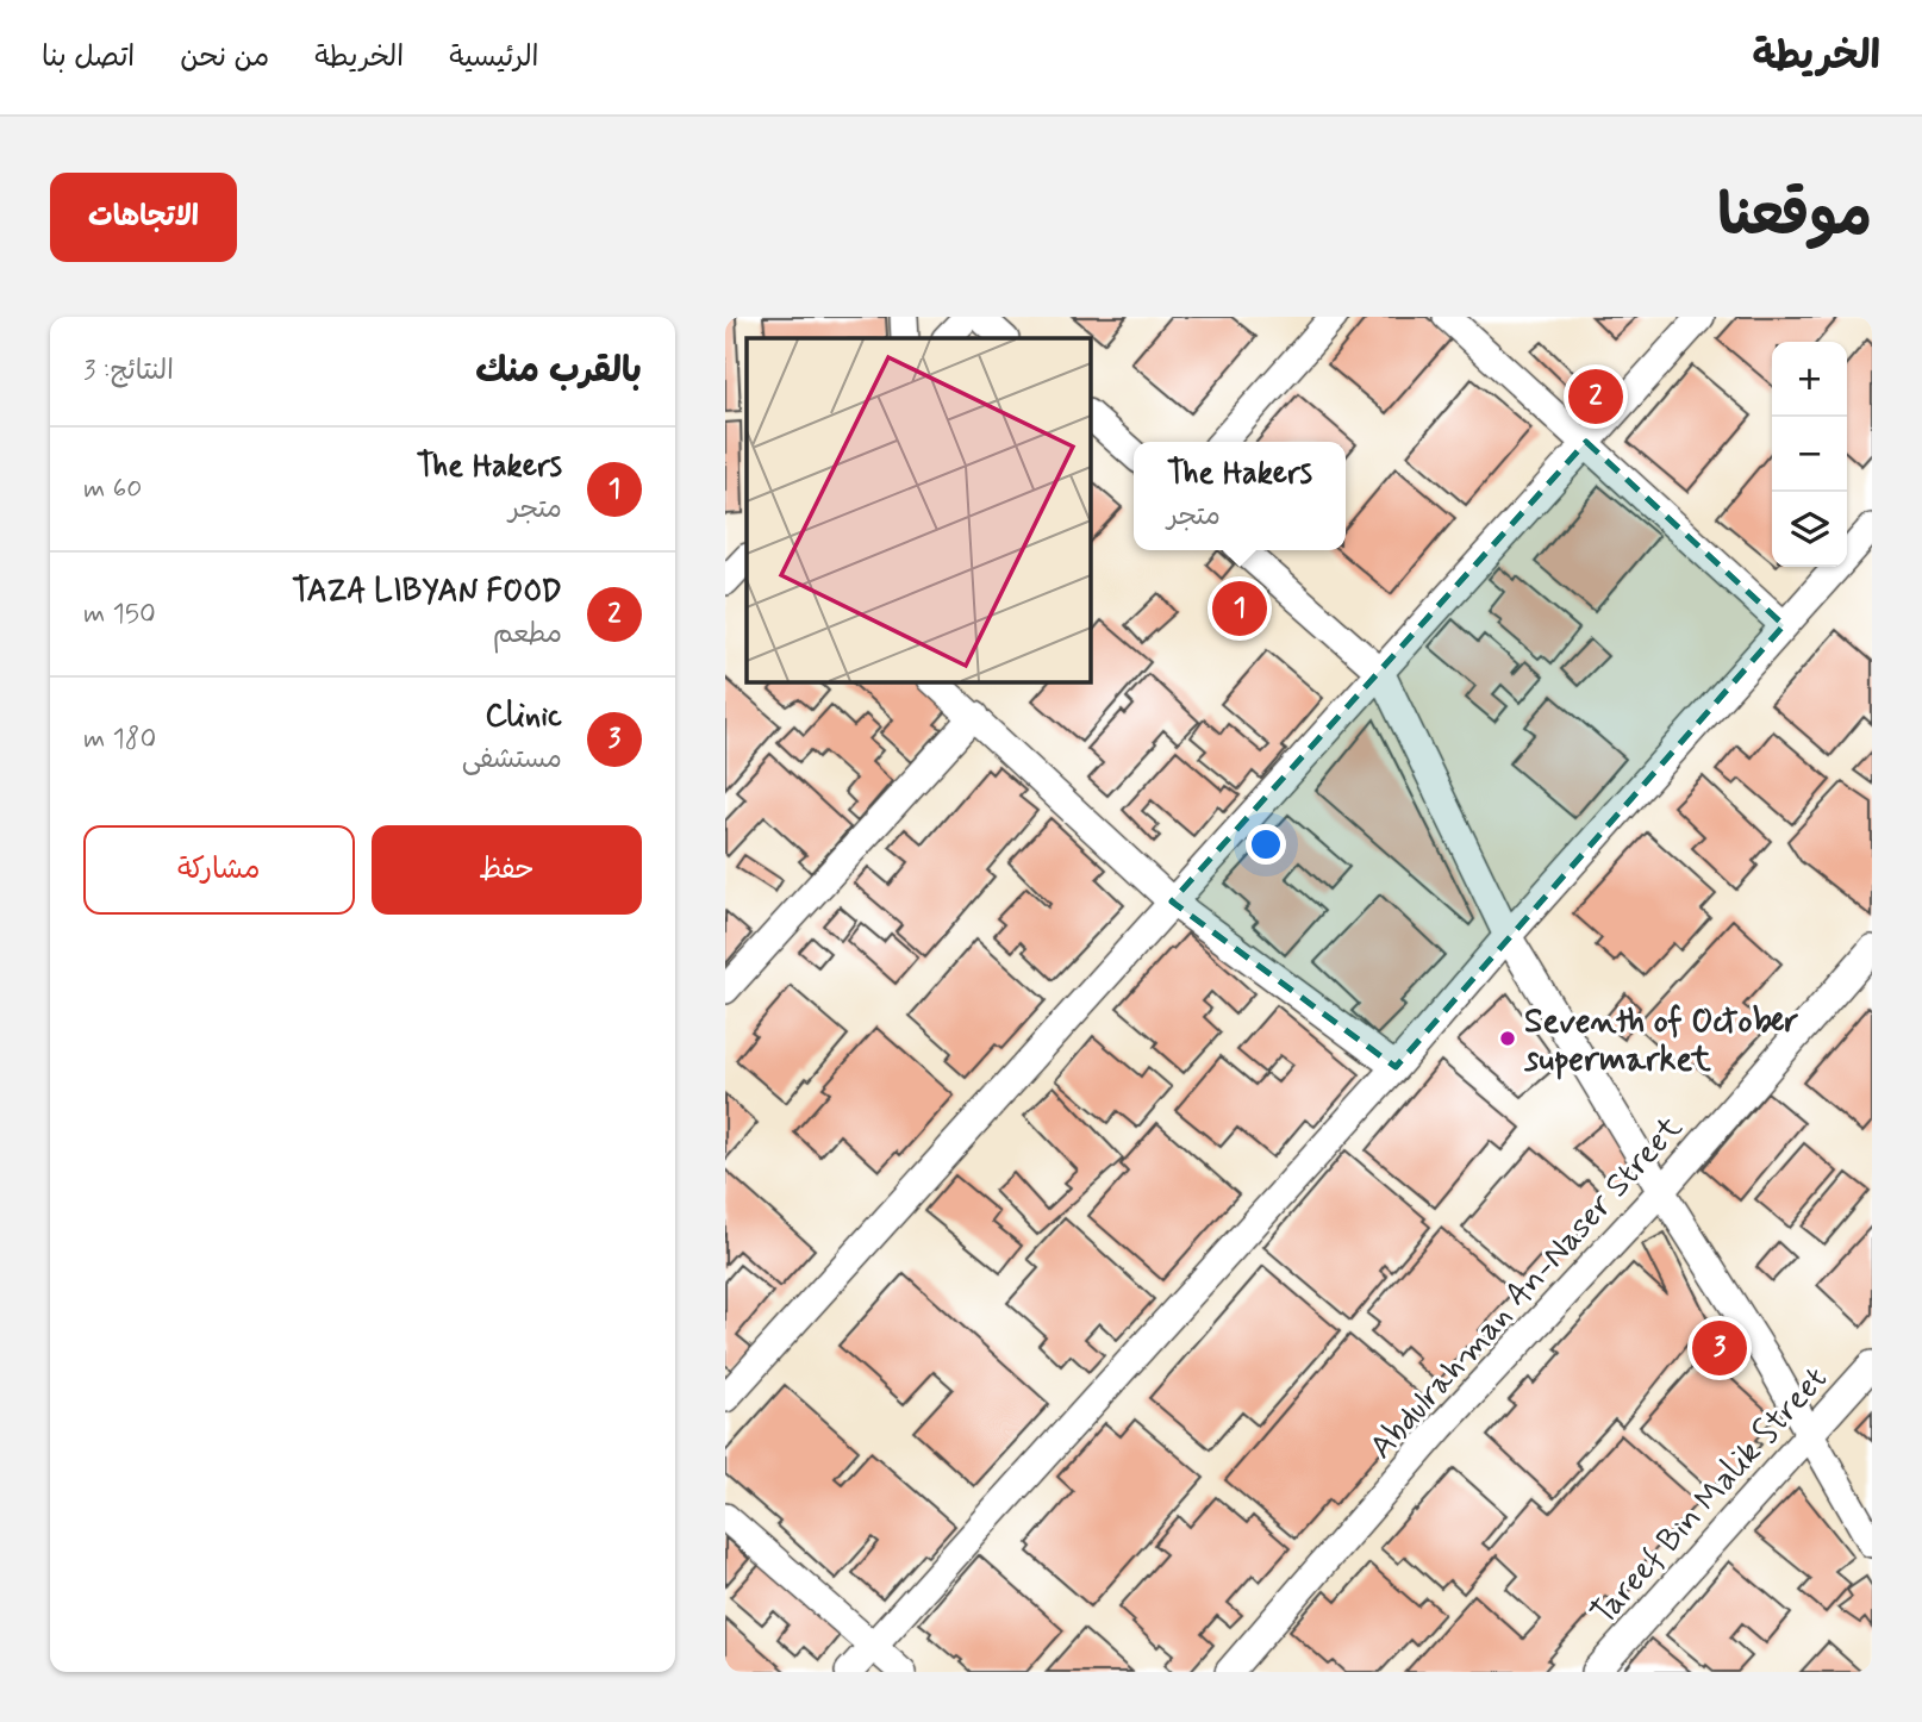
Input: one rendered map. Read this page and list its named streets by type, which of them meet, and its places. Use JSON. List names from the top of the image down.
{
  "streets": {
    "street": ["Abdulrahman An-Naser Street", "Tareef Bin Malik Street"]
  },
  "places": ["Seventh of October supermarket"],
  "page": {
    "header": "الخريطة",
    "nav": [
      "الرئيسية",
      "الخريطة",
      "من نحن",
      "اتصل بنا"
    ],
    "title": "موقعنا",
    "buttons": [
      "الاتجاهات",
      ["حفظ", "مشاركة"]
    ],
    "heading": ["بالقرب منك", "النتائج: 3"],
    "map_buttons": ["+", "−"],
    "pins": ["2", "1", "3"],
    "list": [
      {
        "mark": "1",
        "name": "The Hakers",
        "note": "متجر",
        "value": "60 m"
      },
      {
        "mark": "2",
        "name": "TAZA LIBYAN FOOD",
        "note": "مطعم",
        "value": "150 m"
      },
      {
        "mark": "3",
        "name": "Clinic",
        "note": "مستشفى",
        "value": "180 m"
      }
    ],
    "popup": ["The Hakers", "متجر"]
  }
}
